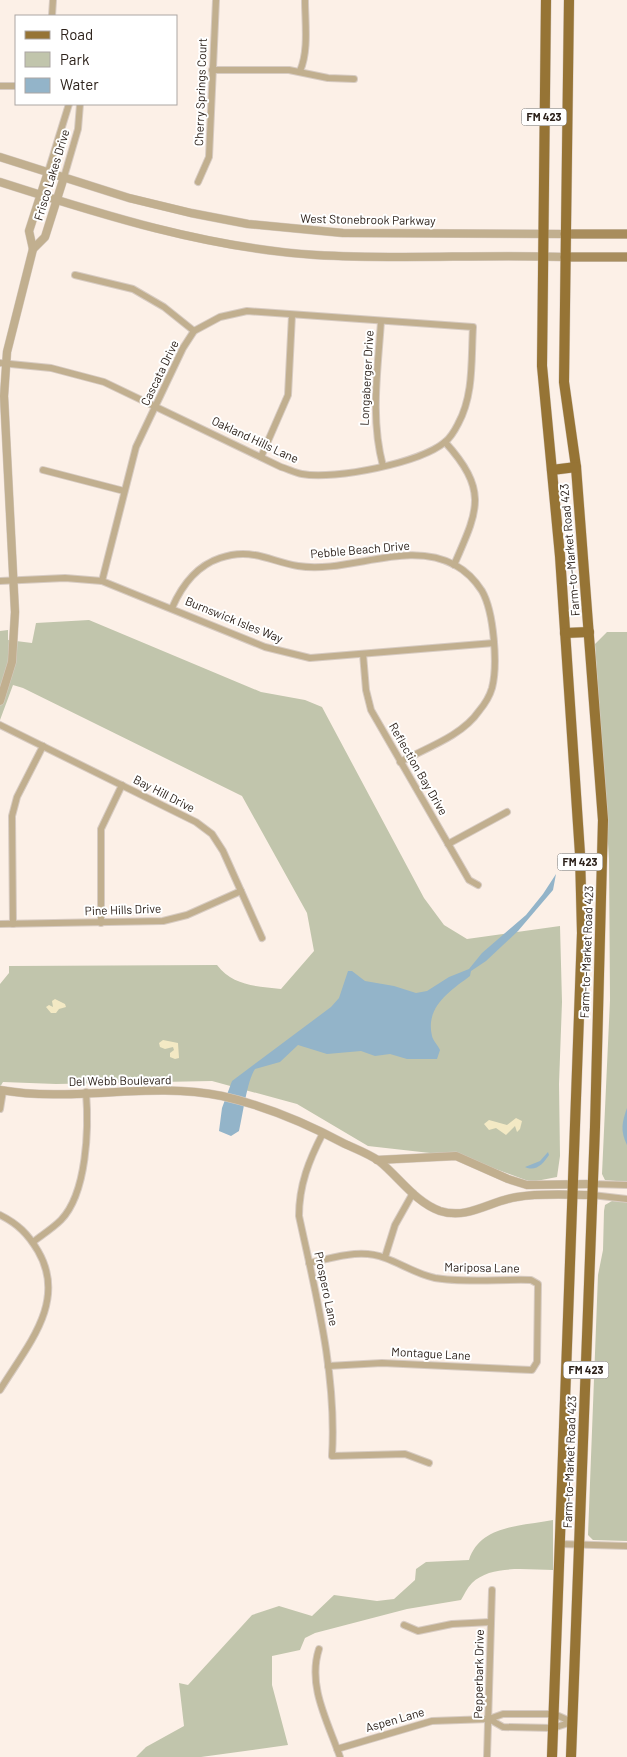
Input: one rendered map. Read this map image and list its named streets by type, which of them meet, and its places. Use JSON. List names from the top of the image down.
{
  "streets": {
    "main road": ["FM 423", "Farm-to-Market Road 423"],
    "street": [
      "Cherry Springs Court",
      "Frisco Lakes Drive",
      "West Stonebrook Parkway",
      "Cascata Drive",
      "Longaberger Drive",
      "Oakland Hills Lane",
      "Pebble Beach Drive",
      "Burnswick Isles Way",
      "Reflection Bay Drive",
      "Bay Hill Drive",
      "Pine Hills Drive",
      "Del Webb Boulevard",
      "Mariposa Lane",
      "Prospero Lane",
      "Montague Lane",
      "Pepperbark Drive",
      "Aspen Lane"
    ]
  },
  "crossings": [
    ["Frisco Lakes Drive", "West Stonebrook Parkway"],
    ["Frisco Lakes Drive", "Oakland Hills Lane"],
    ["Frisco Lakes Drive", "Burnswick Isles Way"],
    ["West Stonebrook Parkway", "Farm-to-Market Road 423"],
    ["Cascata Drive", "Longaberger Drive"],
    ["Cascata Drive", "Oakland Hills Lane"],
    ["Cascata Drive", "Burnswick Isles Way"],
    ["Longaberger Drive", "Oakland Hills Lane"],
    ["Pebble Beach Drive", "Burnswick Isles Way"],
    ["Pebble Beach Drive", "Reflection Bay Drive"],
    ["Farm-to-Market Road 423", "Del Webb Boulevard"],
    ["Farm-to-Market Road 423", "Aspen Lane"],
    ["Burnswick Isles Way", "Reflection Bay Drive"],
    ["Bay Hill Drive", "Pine Hills Drive"],
    ["Del Webb Boulevard", "Prospero Lane"],
    ["Mariposa Lane", "Prospero Lane"],
    ["Mariposa Lane", "Montague Lane"],
    ["Prospero Lane", "Montague Lane"],
    ["Pepperbark Drive", "Aspen Lane"]
  ],
  "legend": ["Road", "Park", "Water"]
}
